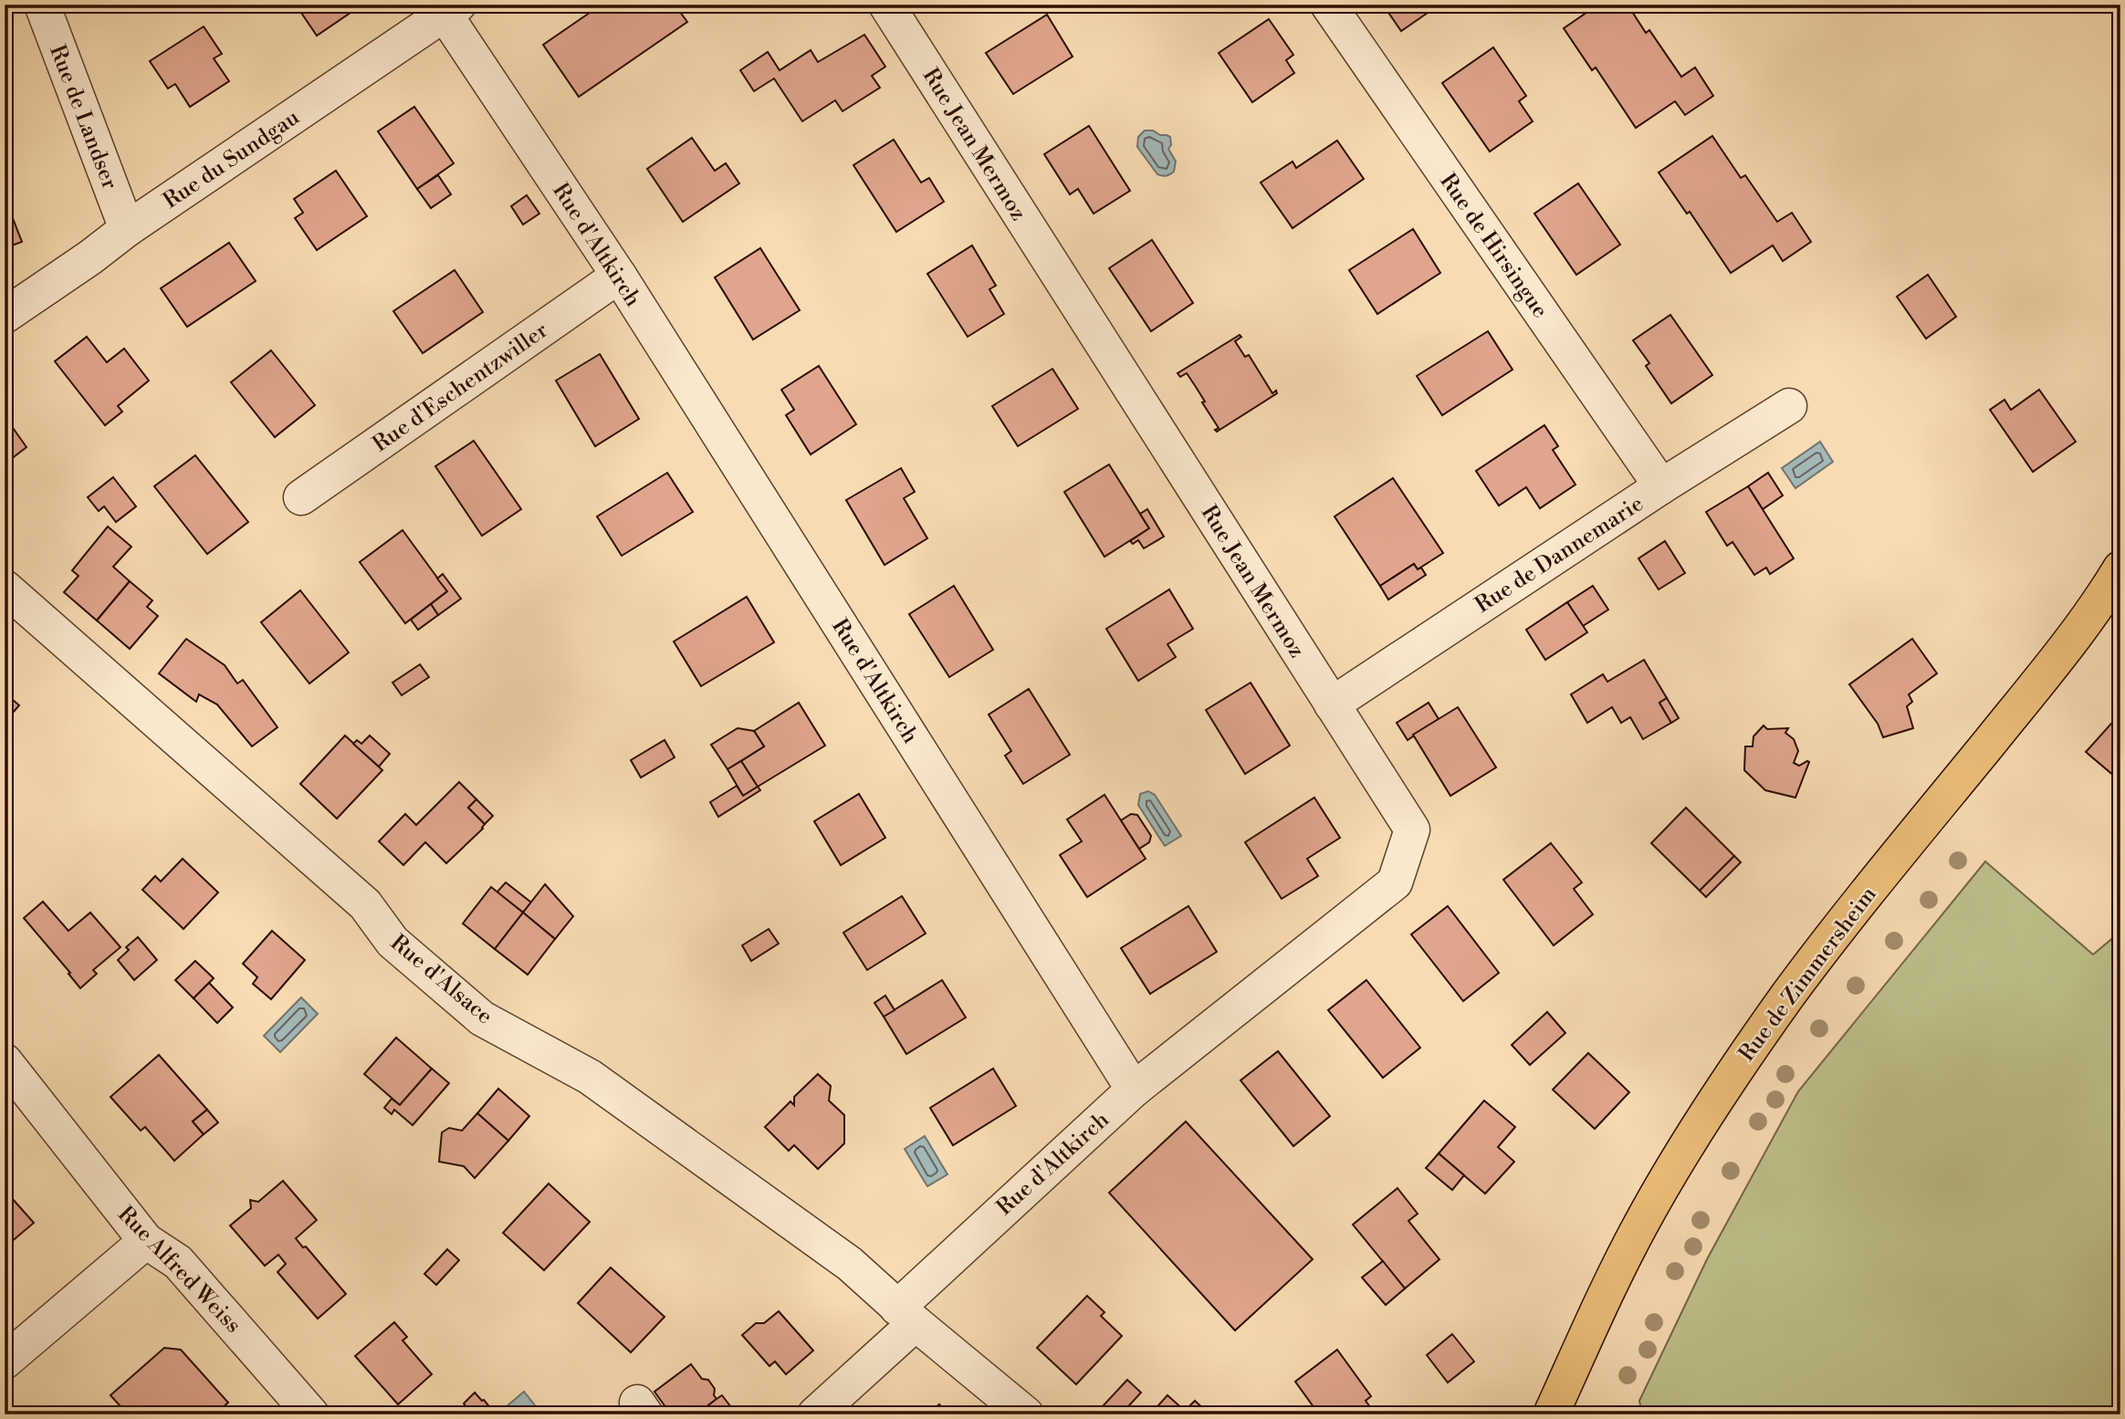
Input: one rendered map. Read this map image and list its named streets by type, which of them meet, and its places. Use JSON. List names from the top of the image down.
{
  "streets": {
    "main road": ["Rue de Zimmersheim"],
    "street": [
      "Rue de Landser",
      "Rue Jean Mermoz",
      "Rue du Sundgau",
      "Rue d'Altkirch",
      "Rue de Hirsingue",
      "Rue d'Eschentzwiller",
      "Rue de Dannemarie",
      "Rue d'Alsace",
      "Rue Alfred Weiss"
    ]
  },
  "crossings": [
    ["Rue de Landser", "Rue du Sundgau"],
    ["Rue Jean Mermoz", "Rue d'Altkirch"],
    ["Rue Jean Mermoz", "Rue de Dannemarie"],
    ["Rue du Sundgau", "Rue d'Altkirch"],
    ["Rue d'Altkirch", "Rue d'Eschentzwiller"],
    ["Rue d'Altkirch", "Rue d'Alsace"],
    ["Rue de Hirsingue", "Rue de Dannemarie"]
  ]
}
